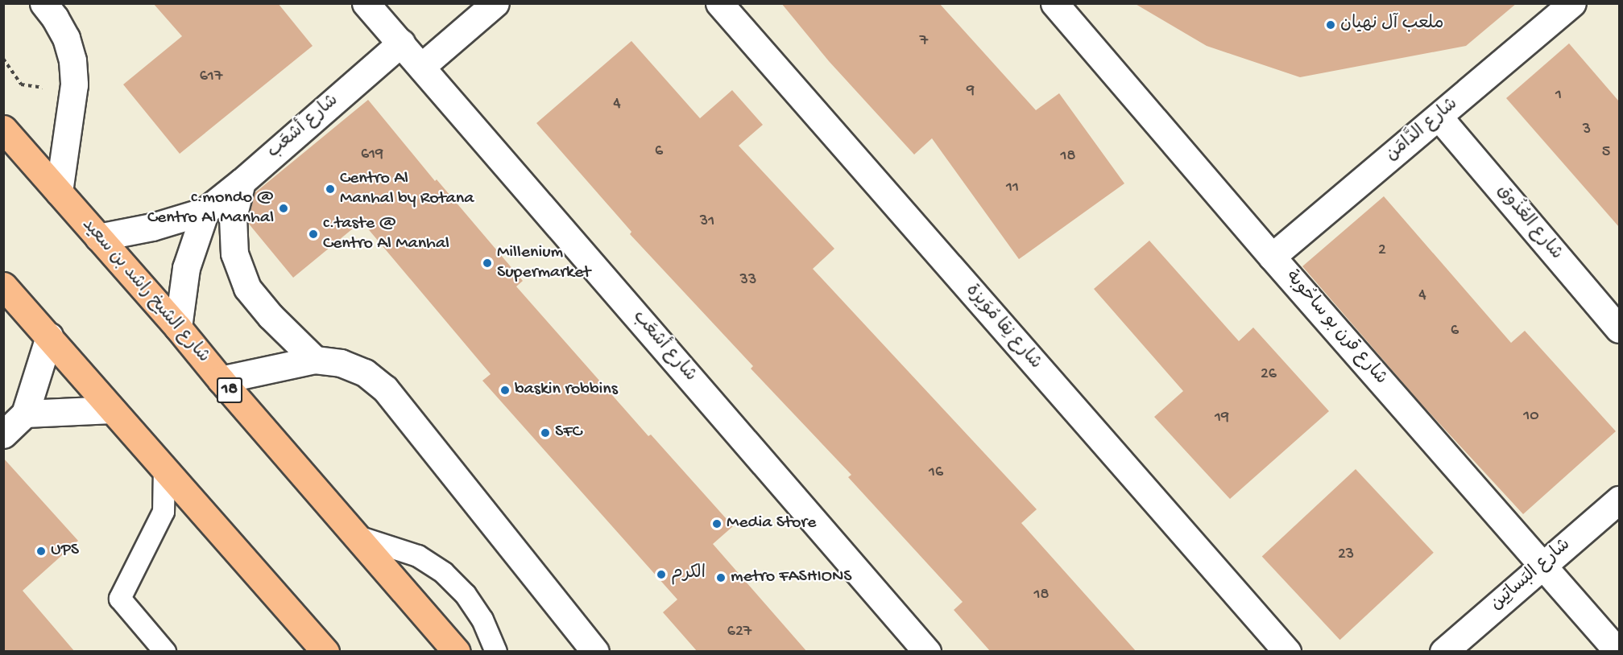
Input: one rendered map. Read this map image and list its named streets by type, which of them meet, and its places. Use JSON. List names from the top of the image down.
{
  "streets": {
    "main road": ["شارع الشيخ راشد بن سعيد", "18"],
    "street": [
      "شارع أشعَب",
      "شارع الدَّامَن",
      "شارع العُذُوق",
      "شارع نِقا مُوَيزة",
      "شارع قرن بو ساحُوبة",
      "شارع البَساتِين"
    ]
  },
  "crossings": [
    ["شارع أشعَب", "شارع الشيخ راشد بن سعيد"],
    ["شارع الدَّامَن", "شارع العُذُوق"],
    ["شارع الدَّامَن", "شارع قرن بو ساحُوبة"],
    ["شارع قرن بو ساحُوبة", "شارع البَساتِين"]
  ],
  "places": [
    "ملعب آل نهيان",
    "Centro Al Manhal by Rotana",
    "c.mondo @ Centro Al Manhal",
    "c.taste @ Centro Al Manhal",
    "Millenium Supermarket",
    "baskin robbins",
    "SFC",
    "Media Store",
    "UPS",
    "الكرم",
    "metro FASHIONS"
  ],
  "house_numbers": [
    "7",
    "617",
    "9",
    "1",
    "4",
    "3",
    "6",
    "5",
    "619",
    "18",
    "11",
    "31",
    "2",
    "33",
    "4",
    "6",
    "26",
    "10",
    "19",
    "16",
    "23",
    "18",
    "627"
  ]
}
